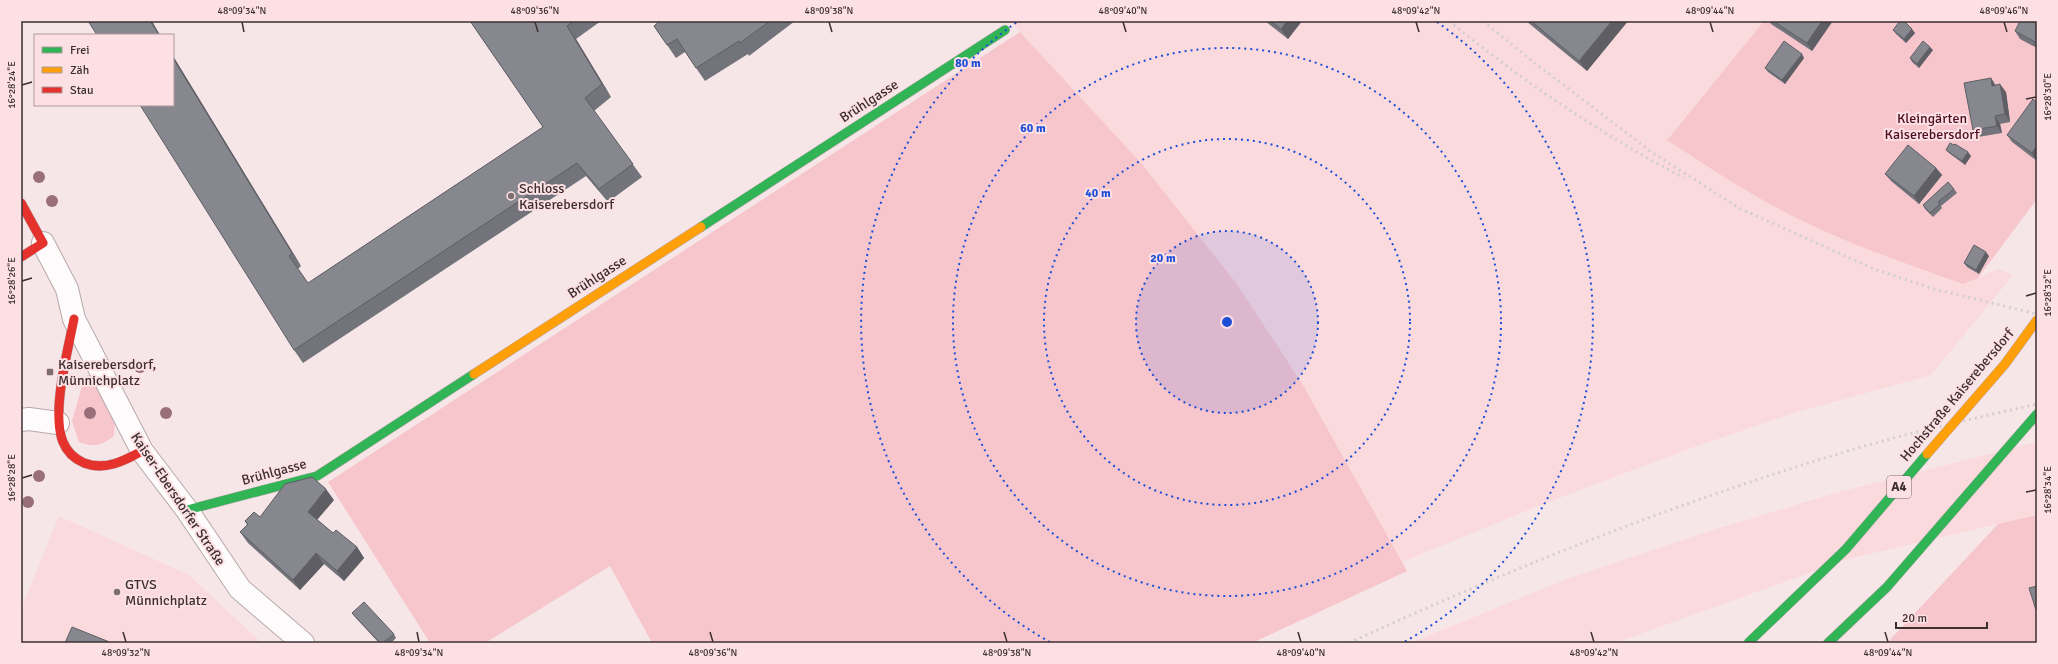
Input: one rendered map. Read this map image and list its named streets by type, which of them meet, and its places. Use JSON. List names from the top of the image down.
{
  "streets": {
    "main road": [
      "Brühlgasse",
      "Hochstraße Kaiserebersdorf",
      "A4",
      "Kaiser-Ebersdorfer Straße"
    ]
  },
  "crossings": [
    ["Brühlgasse", "Kaiser-Ebersdorfer Straße"]
  ],
  "parks": ["Kleingärten Kaiserebersdorf"],
  "places": {
    "other": ["Schloss Kaiserebersdorf", "GTVS Münnichplatz"],
    "transit": ["Kaiserebersdorf, Münnichplatz"]
  },
  "legend": ["Frei", "Zäh", "Stau"],
  "scale_bar": "20 m",
  "coordinates": [
    "48°09'34\"N",
    "48°09'36\"N",
    "48°09'38\"N",
    "48°09'40\"N",
    "48°09'42\"N",
    "48°09'44\"N",
    "48°09'46\"N",
    "16°28'24\"E",
    "16°28'30\"E",
    "16°28'26\"E",
    "16°28'32\"E",
    "16°28'28\"E",
    "16°28'34\"E",
    "48°09'32\"N"
  ],
  "rings": [
    "80 m",
    "60 m",
    "40 m",
    "20 m"
  ]
}
